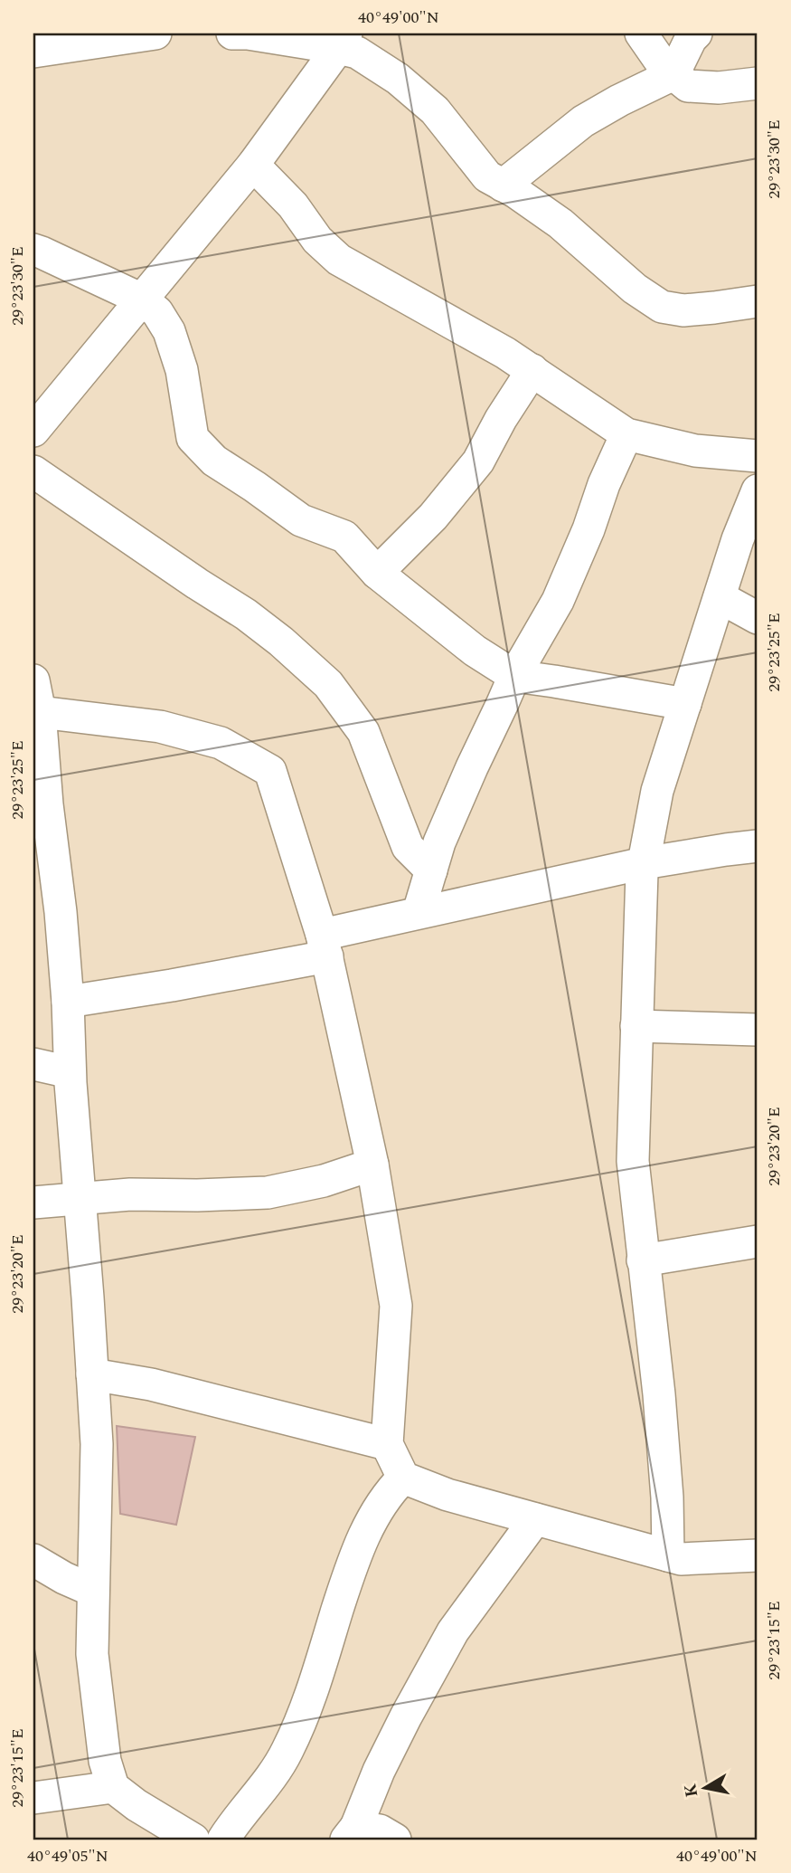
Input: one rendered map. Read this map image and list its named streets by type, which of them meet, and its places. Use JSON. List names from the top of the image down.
{
  "north": "left",
  "coordinates": [
    "40°49'00\"N",
    "29°23'30\"E",
    "29°23'25\"E",
    "29°23'20\"E",
    "29°23'15\"E",
    "40°49'05\"N"
  ]
}
